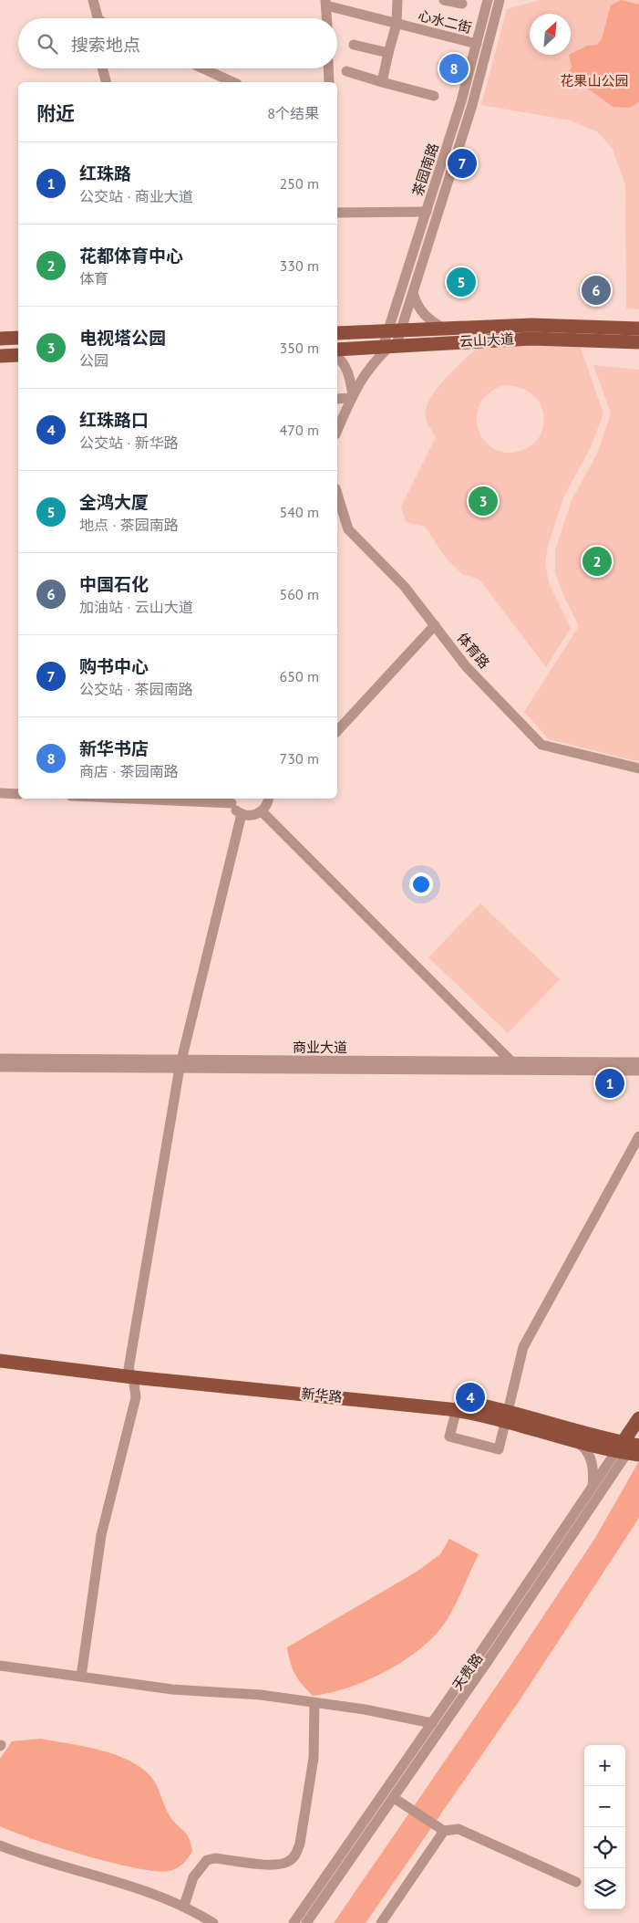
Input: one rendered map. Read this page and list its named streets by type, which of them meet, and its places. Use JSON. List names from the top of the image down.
{
  "streets": {
    "main road": ["云山大道", "新华路", "天贵路"],
    "street": [
      "心水二街",
      "茶园南路",
      "体育路",
      "商业大道"
    ]
  },
  "crossings": [
    ["心水二街", "茶园南路"],
    ["茶园南路", "云山大道"],
    ["新华路", "天贵路"]
  ],
  "parks": ["花果山公园"],
  "north": "top right",
  "page": {
    "search": "搜索地点",
    "pins": [
      "8",
      "7",
      "5",
      "6",
      "3",
      "2",
      "1",
      "4"
    ],
    "heading": ["附近", "8个结果"],
    "list": [
      {
        "mark": "1",
        "name": "红珠路",
        "note": "公交站 · 商业大道",
        "value": "250 m"
      },
      {
        "mark": "2",
        "name": "花都体育中心",
        "note": "体育",
        "value": "330 m"
      },
      {
        "mark": "3",
        "name": "电视塔公园",
        "note": "公园",
        "value": "350 m"
      },
      {
        "mark": "4",
        "name": "红珠路口",
        "note": "公交站 · 新华路",
        "value": "470 m"
      },
      {
        "mark": "5",
        "name": "全鸿大厦",
        "note": "地点 · 茶园南路",
        "value": "540 m"
      },
      {
        "mark": "6",
        "name": "中国石化",
        "note": "加油站 · 云山大道",
        "value": "560 m"
      },
      {
        "mark": "7",
        "name": "购书中心",
        "note": "公交站 · 茶园南路",
        "value": "650 m"
      },
      {
        "mark": "8",
        "name": "新华书店",
        "note": "商店 · 茶园南路",
        "value": "730 m"
      }
    ],
    "map_buttons": ["+", "−"]
  }
}
